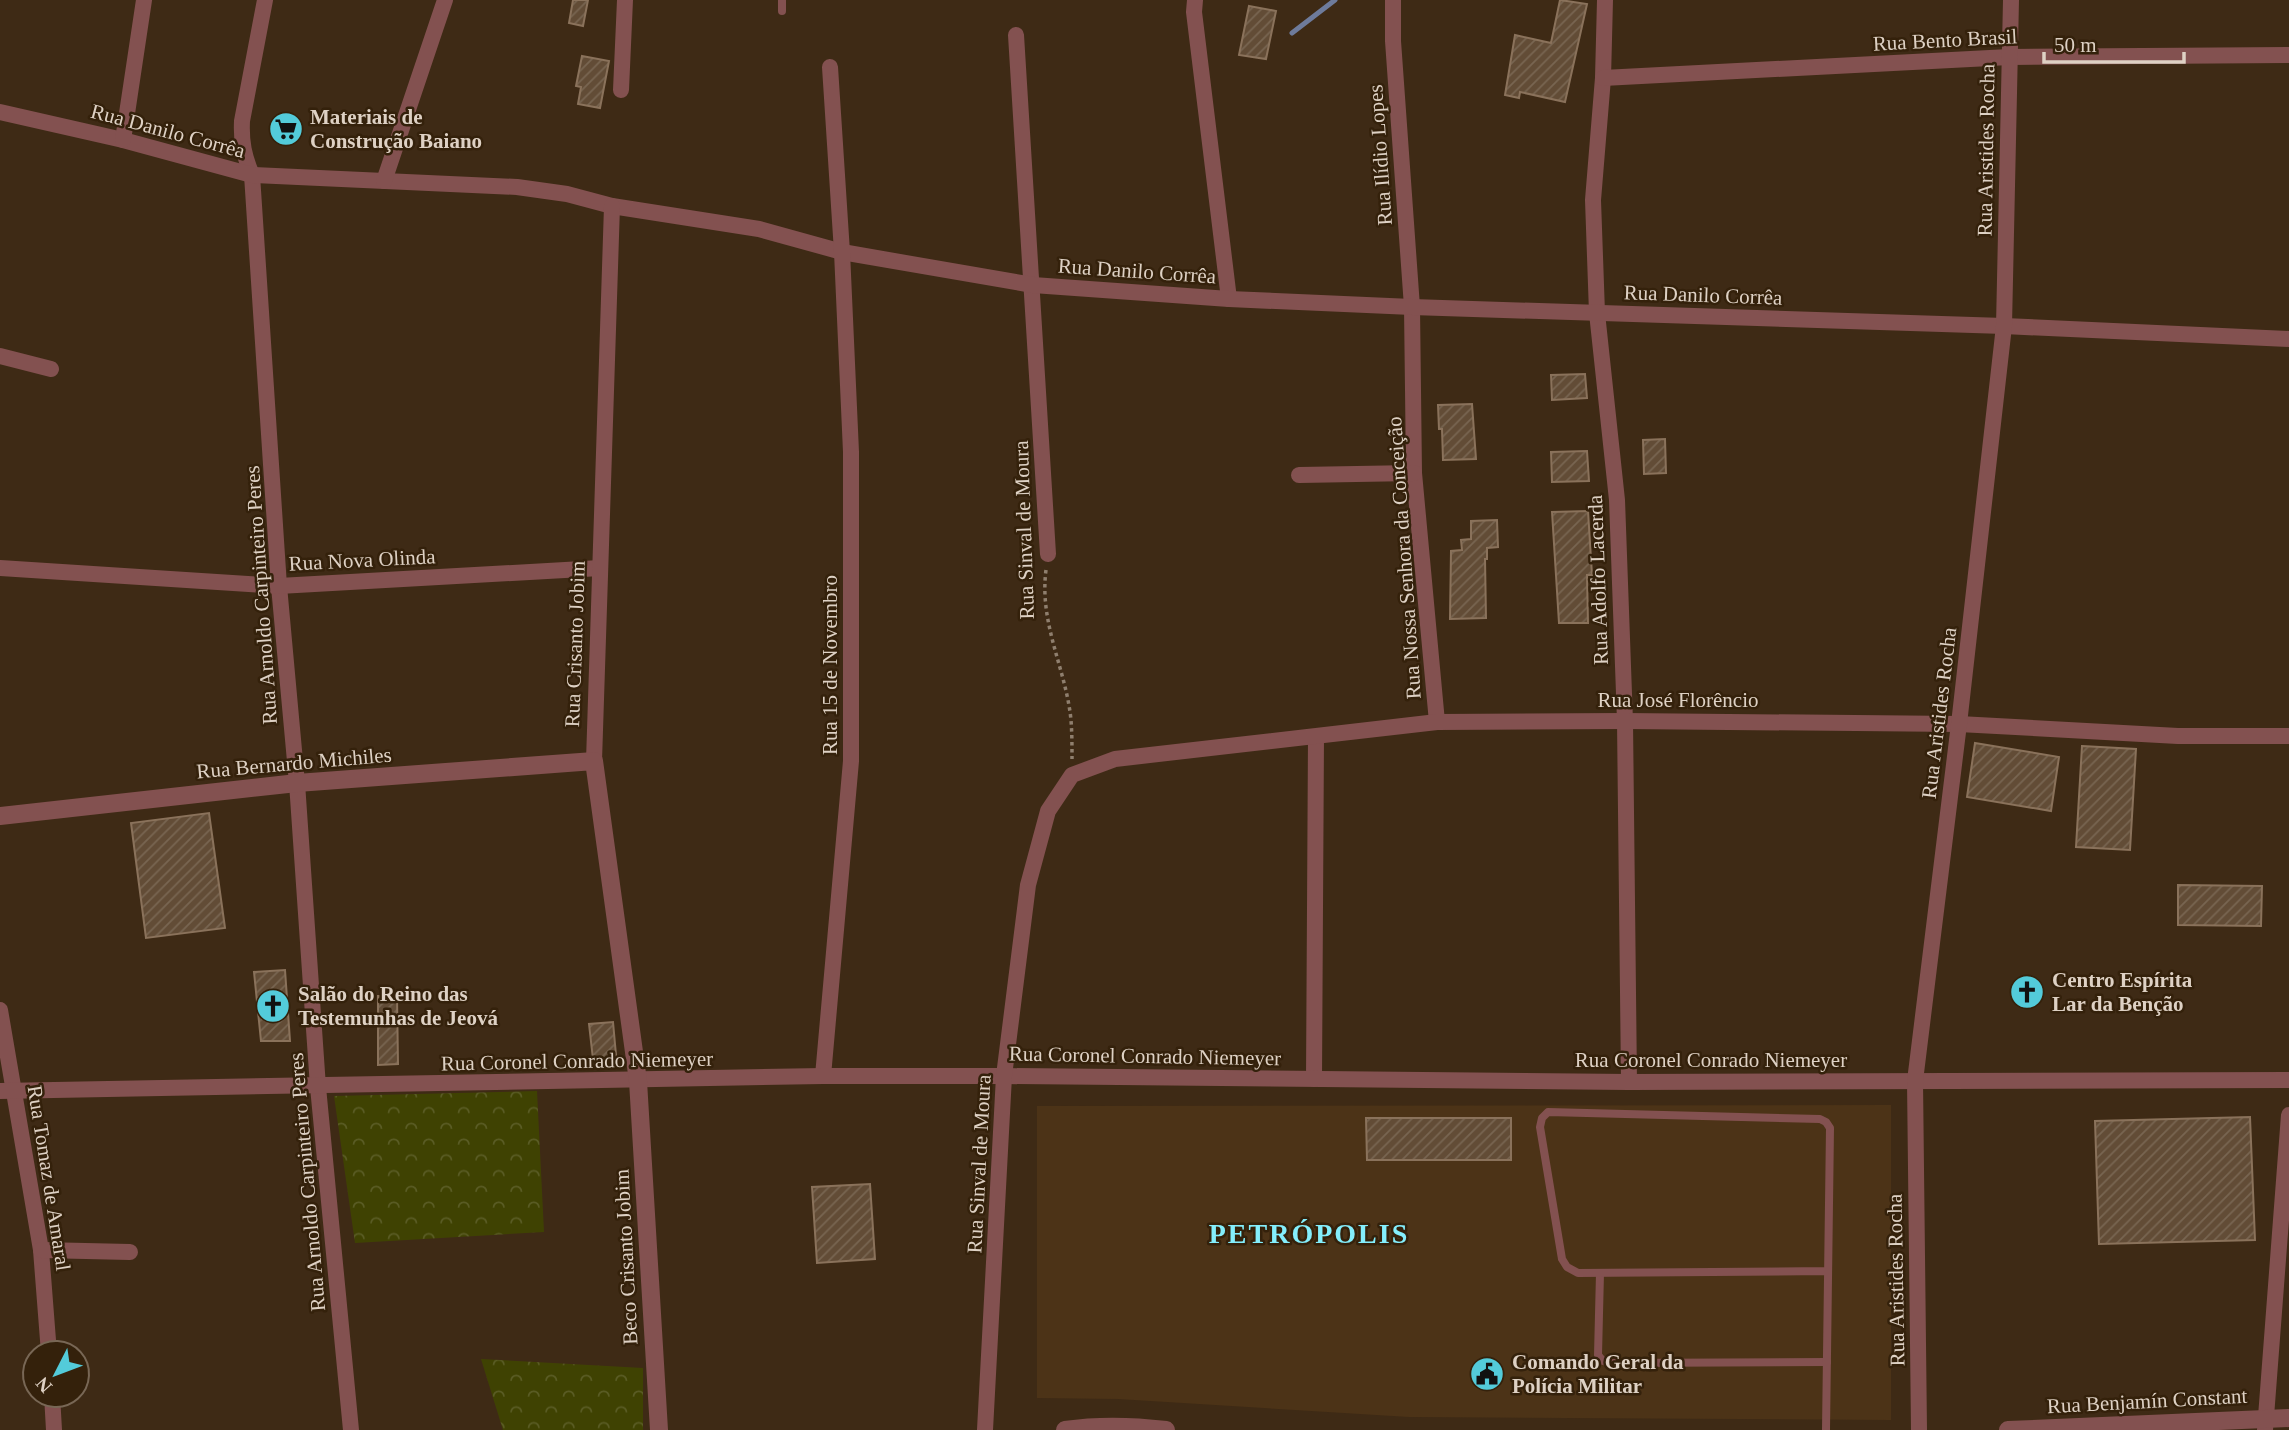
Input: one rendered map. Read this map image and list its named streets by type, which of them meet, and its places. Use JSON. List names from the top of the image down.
{
  "streets": {
    "street": [
      "Rua Bento Brasil",
      "Rua Danilo Corrêa",
      "Rua Aristides Rocha",
      "Rua Ilídio Lopes",
      "Rua Sinval de Moura",
      "Rua Nossa Senhora da Conceição",
      "Rua Nova Olinda",
      "Rua Adolfo Lacerda",
      "Rua Arnoldo Carpinteiro Peres",
      "Rua Crisanto Jobim",
      "Rua 15 de Novembro",
      "Rua José Florêncio",
      "Rua Bernardo Michiles",
      "Rua Coronel Conrado Niemeyer",
      "Rua Tomaz de Amaral",
      "Beco Crisanto Jobim",
      "Rua Benjamín Constant"
    ]
  },
  "crossings": [
    ["Rua Bento Brasil", "Rua Aristides Rocha"],
    ["Rua Bento Brasil", "Rua Adolfo Lacerda"],
    ["Rua Danilo Corrêa", "Rua Aristides Rocha"],
    ["Rua Danilo Corrêa", "Rua Ilídio Lopes"],
    ["Rua Danilo Corrêa", "Rua Sinval de Moura"],
    ["Rua Danilo Corrêa", "Rua Nossa Senhora da Conceição"],
    ["Rua Danilo Corrêa", "Rua Adolfo Lacerda"],
    ["Rua Danilo Corrêa", "Rua Arnoldo Carpinteiro Peres"],
    ["Rua Danilo Corrêa", "Rua Crisanto Jobim"],
    ["Rua Danilo Corrêa", "Rua 15 de Novembro"],
    ["Rua Aristides Rocha", "Rua José Florêncio"],
    ["Rua Aristides Rocha", "Rua Coronel Conrado Niemeyer"],
    ["Rua Ilídio Lopes", "Rua Nossa Senhora da Conceição"],
    ["Rua Sinval de Moura", "Rua José Florêncio"],
    ["Rua Sinval de Moura", "Rua Coronel Conrado Niemeyer"],
    ["Rua Nossa Senhora da Conceição", "Rua José Florêncio"],
    ["Rua Nova Olinda", "Rua Arnoldo Carpinteiro Peres"],
    ["Rua Nova Olinda", "Rua Crisanto Jobim"],
    ["Rua Adolfo Lacerda", "Rua José Florêncio"],
    ["Rua Adolfo Lacerda", "Rua Coronel Conrado Niemeyer"],
    ["Rua Arnoldo Carpinteiro Peres", "Rua Bernardo Michiles"],
    ["Rua Arnoldo Carpinteiro Peres", "Rua Coronel Conrado Niemeyer"],
    ["Rua Crisanto Jobim", "Rua Bernardo Michiles"],
    ["Rua Crisanto Jobim", "Rua Coronel Conrado Niemeyer"],
    ["Rua Crisanto Jobim", "Beco Crisanto Jobim"],
    ["Rua 15 de Novembro", "Rua Coronel Conrado Niemeyer"],
    ["Rua Coronel Conrado Niemeyer", "Rua Tomaz de Amaral"],
    ["Rua Coronel Conrado Niemeyer", "Beco Crisanto Jobim"]
  ],
  "districts": ["PETRÓPOLIS"],
  "places": {
    "supermarket": ["Materiais de Construção Baiano"],
    "church": ["Centro Espírita Lar da Benção", "Salão do Reino das Testemunhas de Jeová"],
    "public building": ["Comando Geral da Polícia Militar"]
  },
  "scale_bar": "50 m",
  "north": "bottom left"
}
